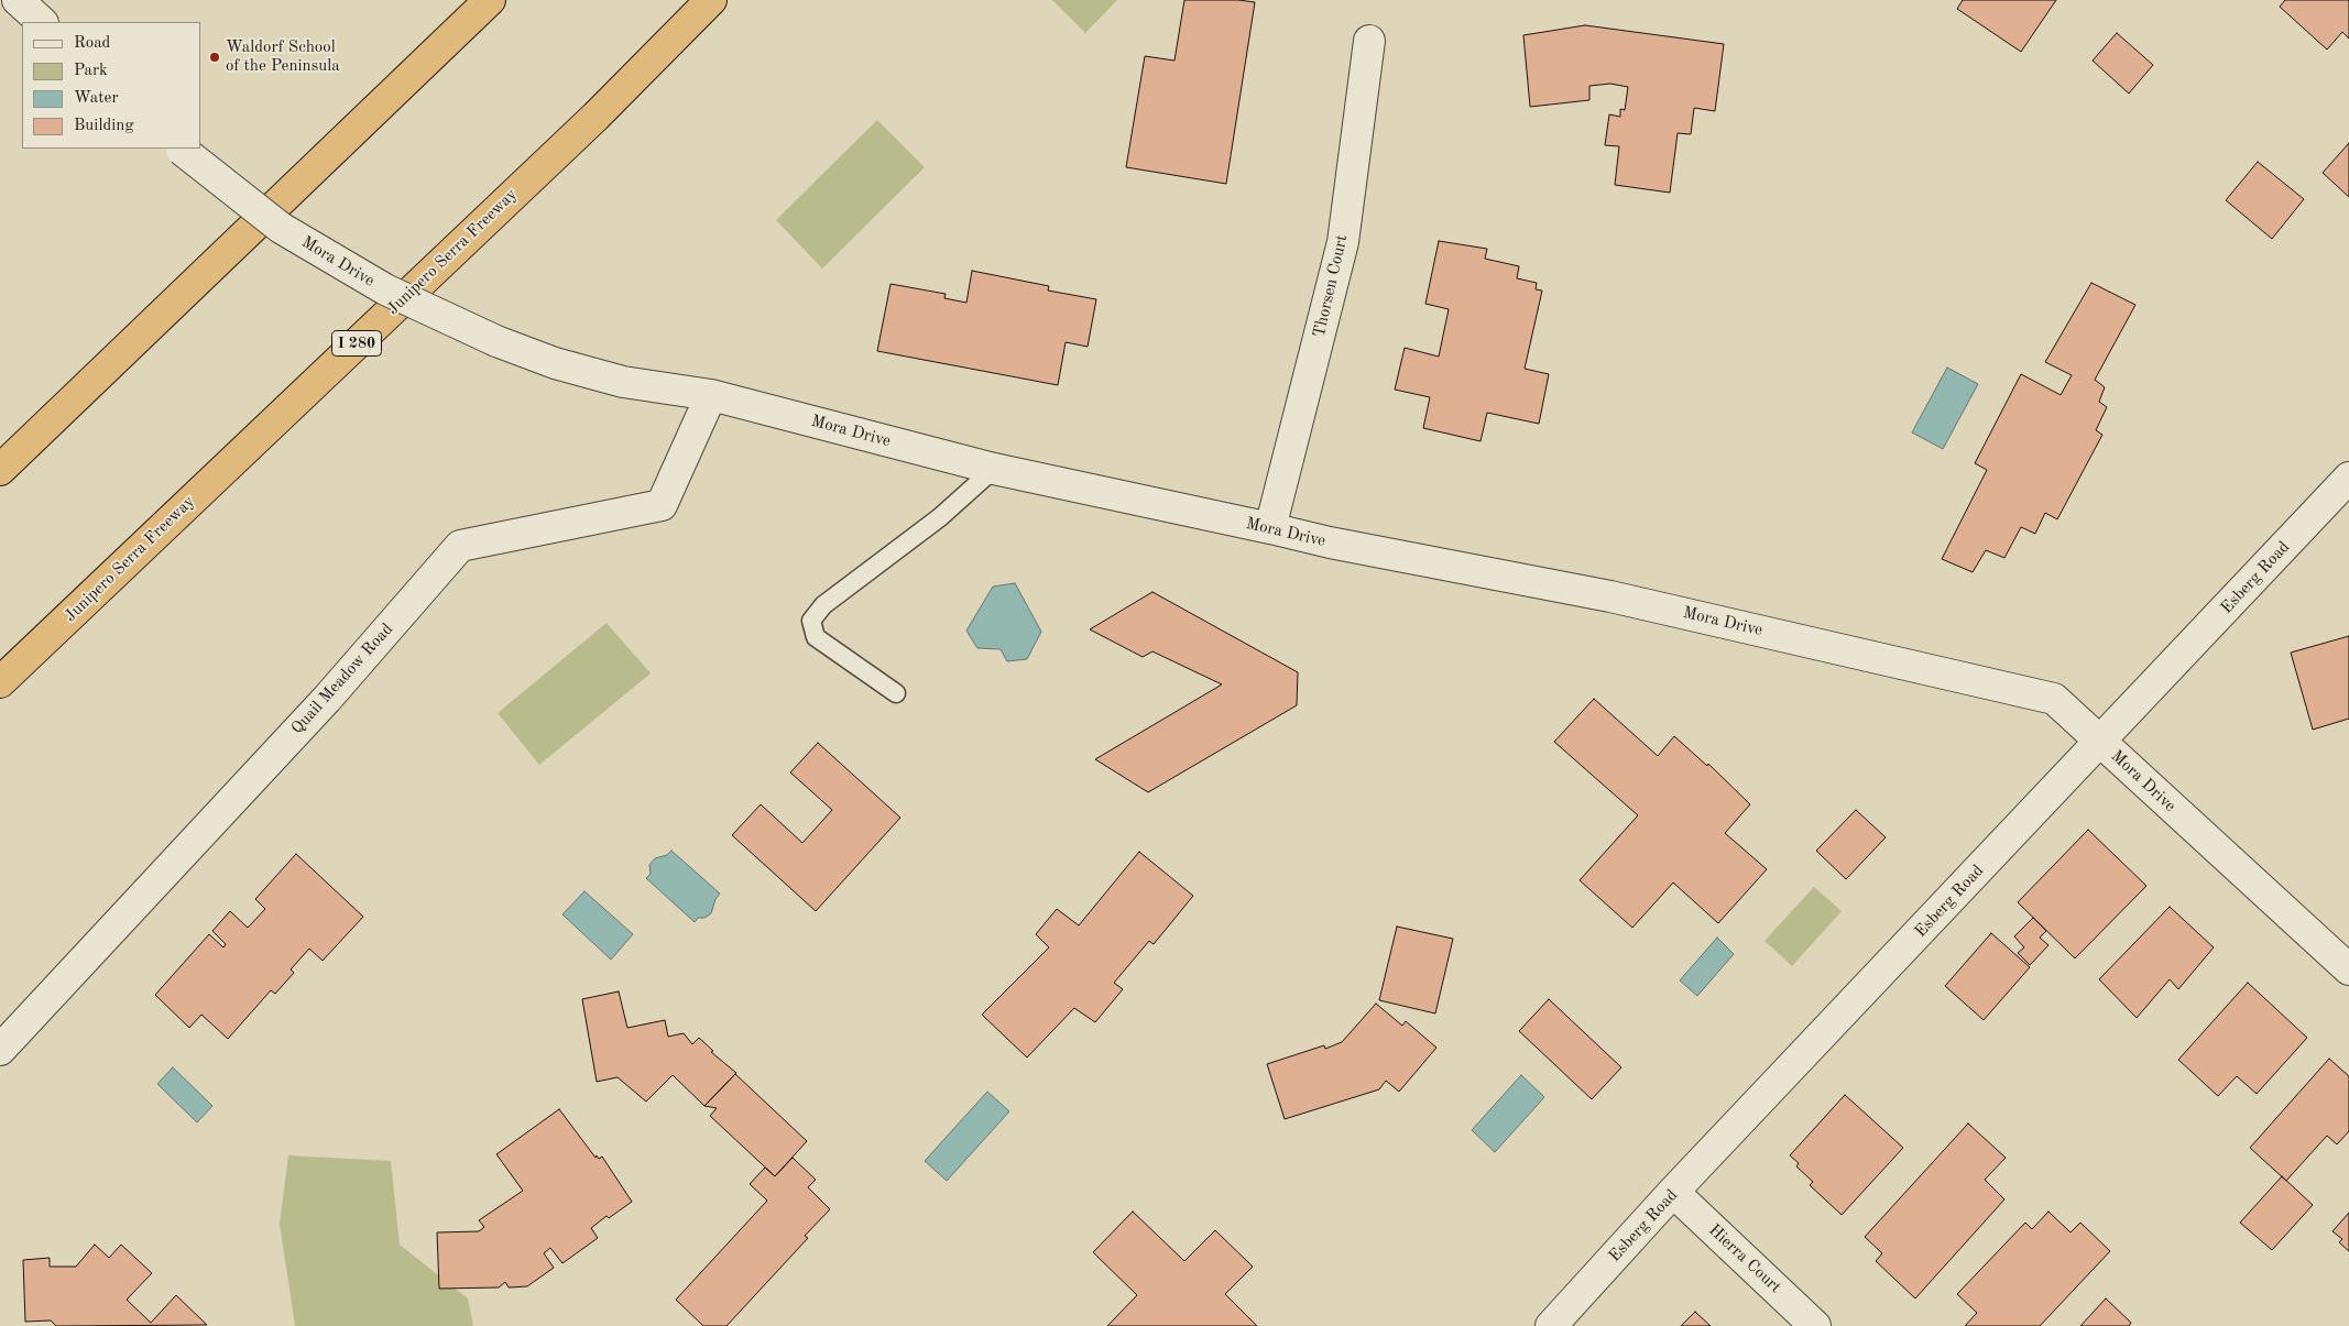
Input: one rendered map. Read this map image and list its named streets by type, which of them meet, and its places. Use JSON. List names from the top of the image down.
{
  "streets": {
    "highway": ["Junipero Serra Freeway", "I 280"],
    "street": [
      "Mora Drive",
      "Thorsen Court",
      "Esberg Road",
      "Quail Meadow Road",
      "Hierra Court"
    ]
  },
  "crossings": [
    ["Mora Drive", "Thorsen Court"],
    ["Mora Drive", "Esberg Road"],
    ["Mora Drive", "Quail Meadow Road"],
    ["Esberg Road", "Hierra Court"]
  ],
  "places": ["Waldorf School of the Peninsula"],
  "legend": [
    "Road",
    "Park",
    "Water",
    "Building"
  ]
}
